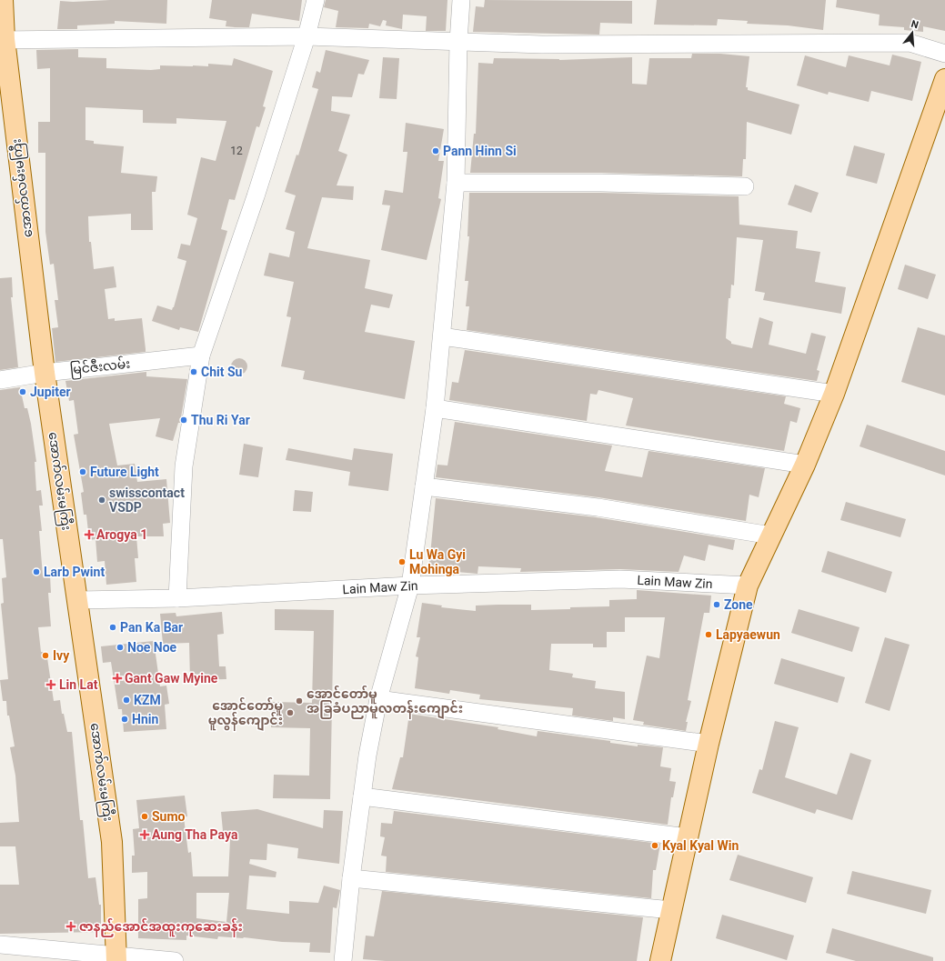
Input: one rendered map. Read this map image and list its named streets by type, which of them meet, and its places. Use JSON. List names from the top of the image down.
{
  "streets": {
    "main road": ["အောက်လမ်းမကြီး"],
    "street": ["မြင်ဇီးလမ်း", "Lain Maw Zin"]
  },
  "crossings": [
    ["အောက်လမ်းမကြီး", "မြင်ဇီးလမ်း"],
    ["အောက်လမ်းမကြီး", "Lain Maw Zin"]
  ],
  "places": {
    "other": [
      "Pann Hinn Si",
      "Chit Su",
      "Jupiter",
      "Thu Ri Yar",
      "Future Light",
      "swisscontact VSDP",
      "Lu Wa Gyi Mohinga",
      "Larb Pwint",
      "Zone",
      "Pan Ka Bar",
      "Lapyaewun",
      "Noe Noe",
      "Ivy",
      "KZM",
      "အောင်တော်မူ အခြခံပညာမူလတန်းကျောင်း",
      "အောင်တော်မူ မူလွန်ကျောင်း",
      "Hnin",
      "Sumo",
      "Kyal Kyal Win"
    ],
    "health": [
      "Arogya 1",
      "Gant Gaw Myine",
      "Lin Lat",
      "Aung Tha Paya",
      "ဇာနည်အောင်အထူးကုဆေးခန်း"
    ]
  },
  "house_numbers": ["12"],
  "north": "top"
}
